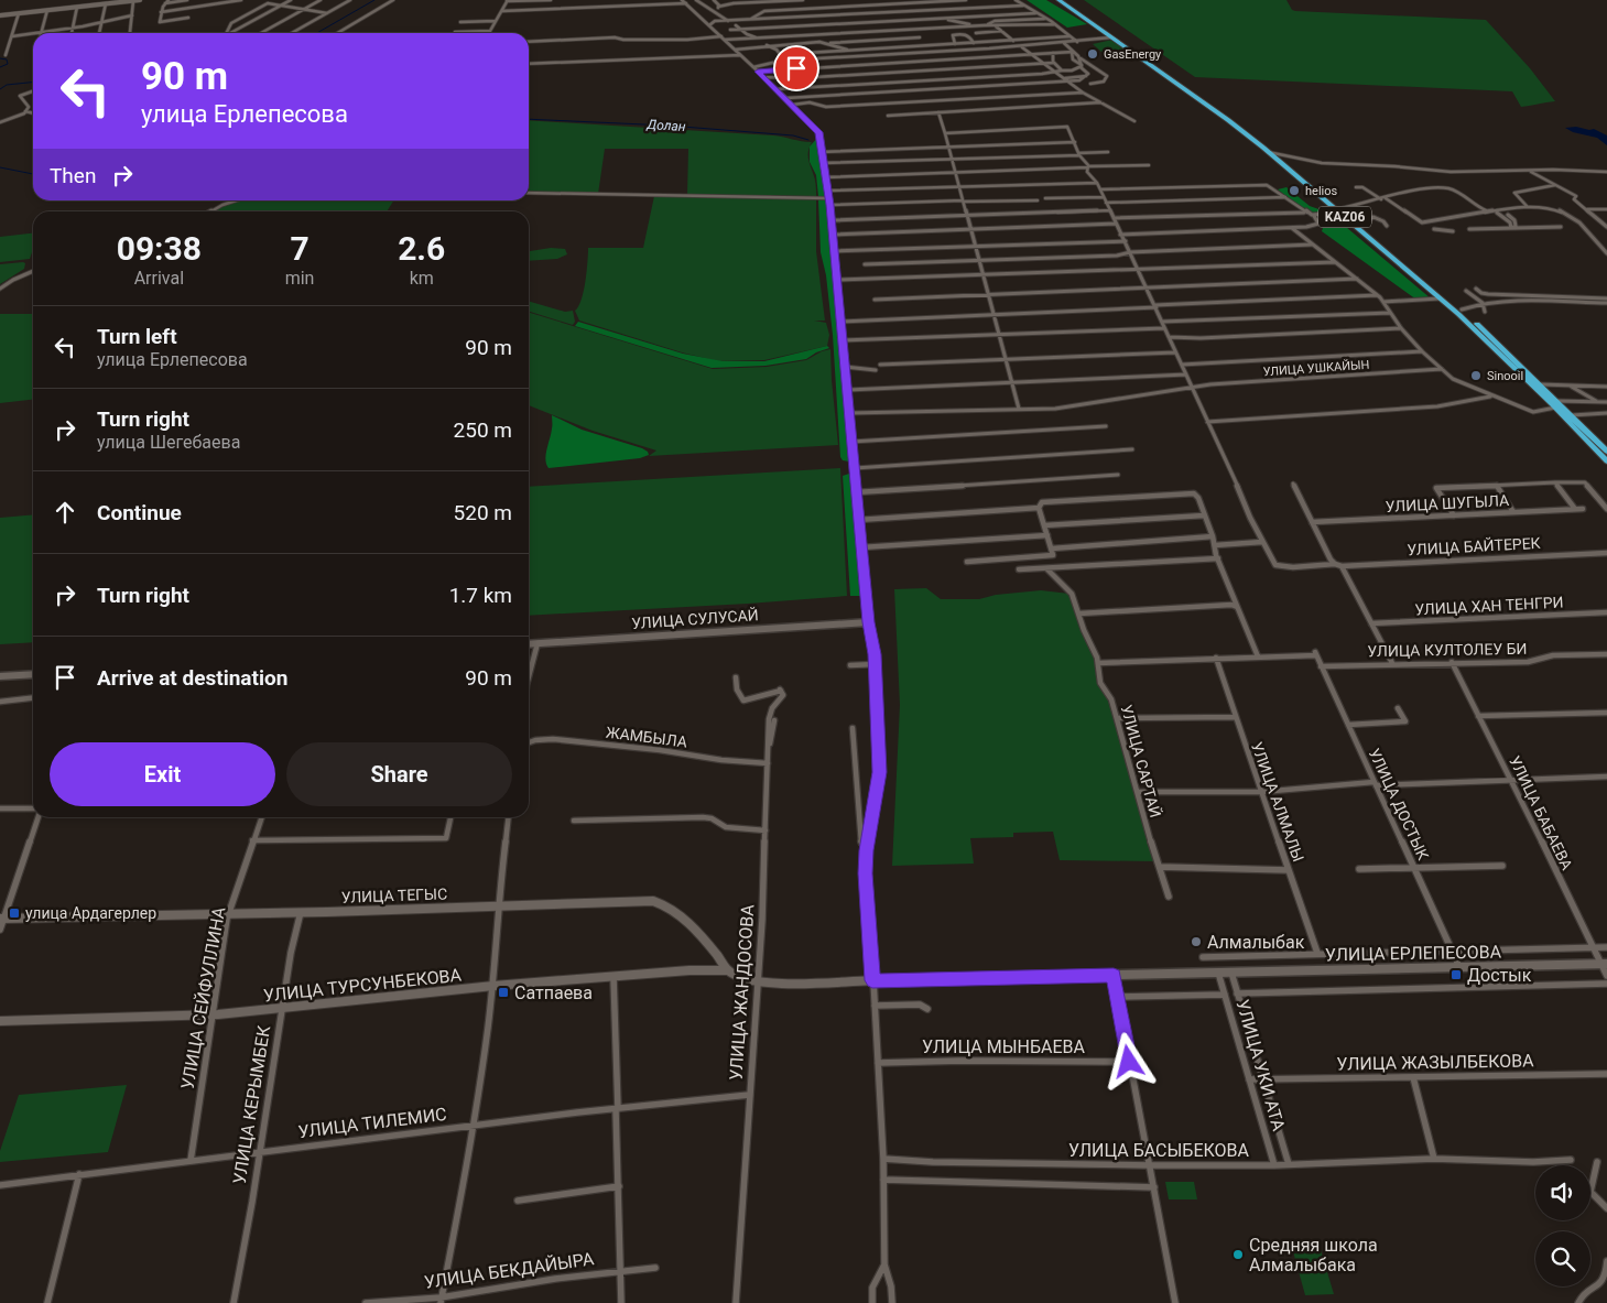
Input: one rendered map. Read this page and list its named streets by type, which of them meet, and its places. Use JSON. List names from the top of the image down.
{
  "streets": {
    "highway": ["KАZ06"],
    "main road": ["УЛИЦА СУЛУСАЙ", "УЛИЦА ЕРЛЕПЕСОВА"],
    "street": [
      "УЛИЦА УШКАЙЫН",
      "УЛИЦА ШУГЫЛА",
      "УЛИЦА БАЙТЕРЕК",
      "УЛИЦА ХАН ТЕНГРИ",
      "УЛИЦА КУЛТОЛЕУ БИ",
      "ЖАМБЫЛА",
      "УЛИЦА САРТАЙ",
      "УЛИЦА АЛМАЛЫ",
      "УЛИЦА ДОСТЫК",
      "УЛИЦА БАБАЕВА",
      "УЛИЦА ТЕГЫС",
      "УЛИЦА ТУРСУНБЕКОВА",
      "УЛИЦА ЖАНДОСОВА",
      "УЛИЦА СЕЙФУЛЛИНА",
      "УЛИЦА МЫНБАЕВА",
      "УЛИЦА ЖАЗЫЛБЕКОВА",
      "УЛИЦА УКИ АТА",
      "УЛИЦА КЕРЫМБЕК",
      "УЛИЦА ТИЛЕМИС",
      "УЛИЦА БАСЫБЕКОВА",
      "УЛИЦА БЕКДАЙЫРА"
    ]
  },
  "crossings": [
    ["УЛИЦА КУЛТОЛЕУ БИ", "УЛИЦА ДОСТЫК"],
    ["УЛИЦА КУЛТОЛЕУ БИ", "УЛИЦА БАБАЕВА"],
    ["ЖАМБЫЛА", "УЛИЦА ЖАНДОСОВА"],
    ["УЛИЦА ДОСТЫК", "УЛИЦА ЕРЛЕПЕСОВА"],
    ["УЛИЦА БАБАЕВА", "УЛИЦА ЕРЛЕПЕСОВА"],
    ["УЛИЦА ТЕГЫС", "УЛИЦА ЕРЛЕПЕСОВА"],
    ["УЛИЦА ТЕГЫС", "УЛИЦА ТУРСУНБЕКОВА"],
    ["УЛИЦА ТЕГЫС", "УЛИЦА ЖАНДОСОВА"],
    ["УЛИЦА ТЕГЫС", "УЛИЦА СЕЙФУЛЛИНА"],
    ["УЛИЦА ТЕГЫС", "УЛИЦА КЕРЫМБЕК"],
    ["УЛИЦА ЕРЛЕПЕСОВА", "УЛИЦА ЖАНДОСОВА"],
    ["УЛИЦА ЕРЛЕПЕСОВА", "УЛИЦА УКИ АТА"],
    ["УЛИЦА ТУРСУНБЕКОВА", "УЛИЦА СЕЙФУЛЛИНА"],
    ["УЛИЦА ТУРСУНБЕКОВА", "УЛИЦА КЕРЫМБЕК"],
    ["УЛИЦА ЖАНДОСОВА", "УЛИЦА ТИЛЕМИС"],
    ["УЛИЦА СЕЙФУЛЛИНА", "УЛИЦА ТИЛЕМИС"],
    ["УЛИЦА ЖАЗЫЛБЕКОВА", "УЛИЦА УКИ АТА"],
    ["УЛИЦА УКИ АТА", "УЛИЦА БАСЫБЕКОВА"],
    ["УЛИЦА КЕРЫМБЕК", "УЛИЦА ТИЛЕМИС"]
  ],
  "water": ["Долан"],
  "places": {
    "other": [
      "GasEnergy",
      "helios",
      "Sinooil",
      "Алмалыбак",
      "Средняя школа Алмалыбака"
    ],
    "transit": ["улица Ардагерлер", "Достык", "Сатпаева"]
  },
  "page": {
    "turn": ["90 m", "улица Ерлепесова"],
    "then": "Then",
    "eta": [
      "09:38",
      "Arrival",
      "7",
      "min",
      "2.6",
      "km"
    ],
    "list": [
      {
        "name": "Turn left",
        "note": "улица Ерлепесова",
        "value": "90 m"
      },
      {
        "name": "Turn right",
        "note": "улица Шегебаева",
        "value": "250 m"
      },
      {
        "name": "Continue",
        "value": "520 m"
      },
      {
        "name": "Turn right",
        "value": "1.7 km"
      },
      {
        "name": "Arrive at destination",
        "value": "90 m"
      }
    ],
    "buttons": ["Exit", "Share"]
  }
}
